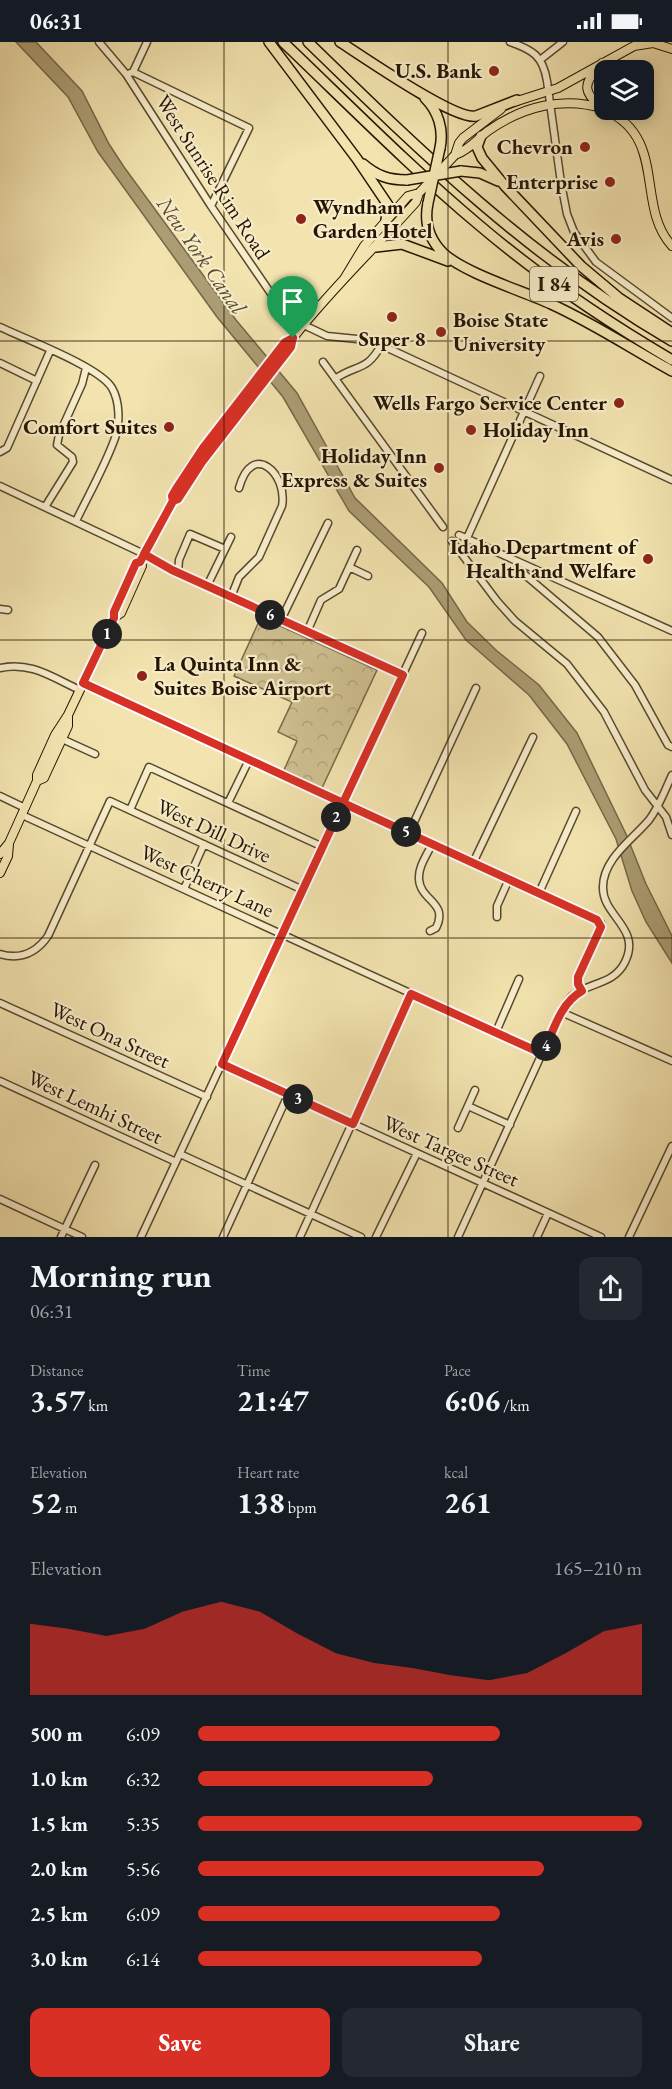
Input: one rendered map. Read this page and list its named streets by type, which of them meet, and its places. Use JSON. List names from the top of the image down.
{
  "streets": {
    "highway": ["I 84"],
    "street": [
      "West Sunrise Rim Road",
      "West Dill Drive",
      "West Cherry Lane",
      "West Ona Street",
      "West Lemhi Street",
      "West Targee Street"
    ]
  },
  "crossings": [
    ["West Dill Drive", "West Cherry Lane"]
  ],
  "water": ["New York Canal"],
  "places": [
    "U.S. Bank",
    "Chevron",
    "Enterprise",
    "Wyndham Garden Hotel",
    "Avis",
    "Super 8",
    "Boise State University",
    "Wells Fargo Service Center",
    "Comfort Suites",
    "Holiday Inn",
    "Holiday Inn Express & Suites",
    "Idaho Department of Health and Welfare",
    "La Quinta Inn & Suites Boise Airport"
  ],
  "page": {
    "status": "06:31",
    "pins": [
      "6",
      "1",
      "2",
      "5",
      "4",
      "3"
    ],
    "heading": ["Morning run", "06:31"],
    "stats": [
      ["Distance", "3.57 km"],
      ["Time", "21:47"],
      ["Pace", "6:06 /km"],
      ["Elevation", "52 m"],
      ["Heart rate", "138 bpm"],
      ["kcal", "261"]
    ],
    "chart": ["Elevation", "165–210 m"],
    "list": [
      {
        "name": "500 m",
        "note": "6:09"
      },
      {
        "name": "1.0 km",
        "note": "6:32"
      },
      {
        "name": "1.5 km",
        "note": "5:35"
      },
      {
        "name": "2.0 km",
        "note": "5:56"
      },
      {
        "name": "2.5 km",
        "note": "6:09"
      },
      {
        "name": "3.0 km",
        "note": "6:14"
      }
    ],
    "buttons": ["Save", "Share"]
  }
}
